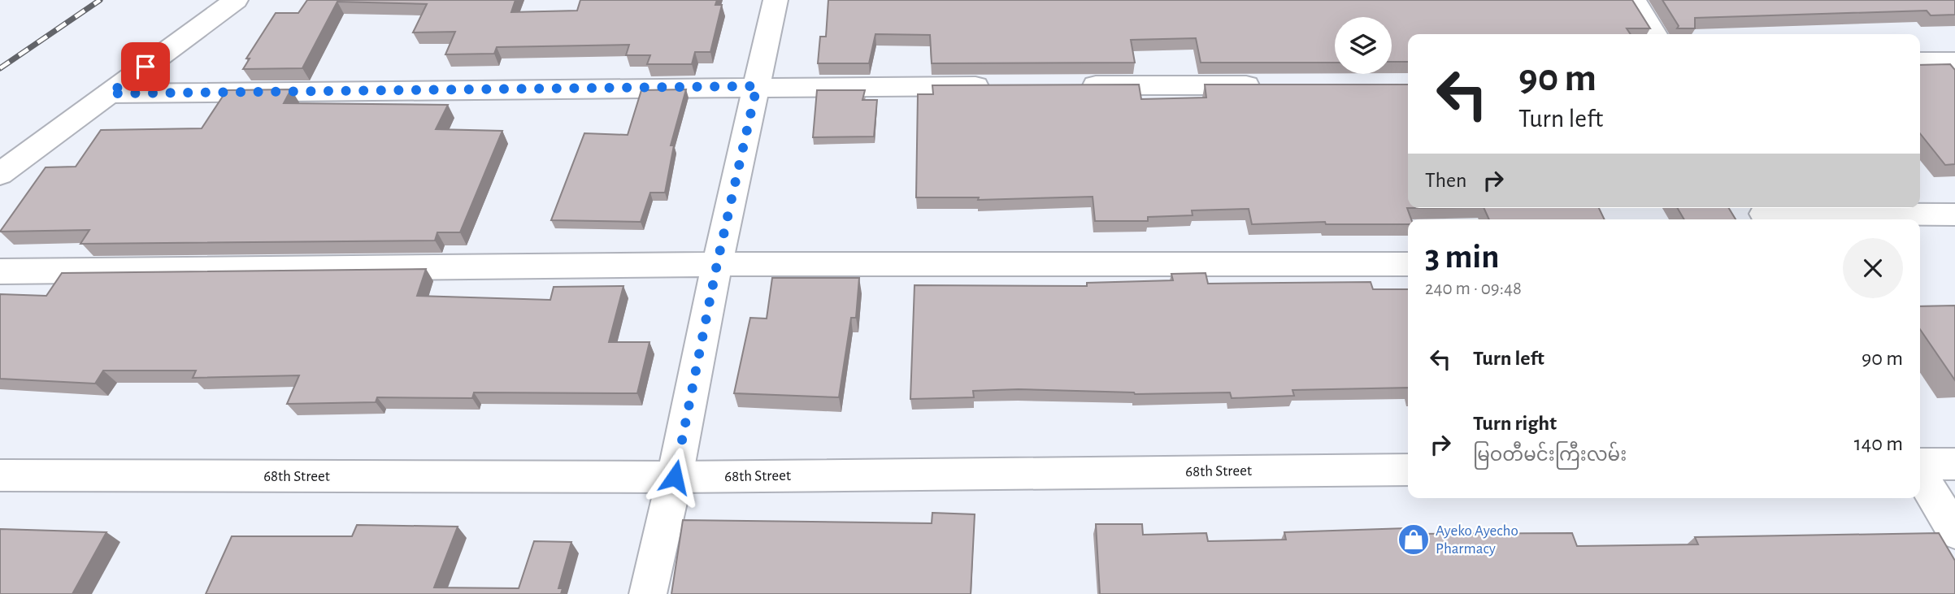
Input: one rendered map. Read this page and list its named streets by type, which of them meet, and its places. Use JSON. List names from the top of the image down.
{
  "streets": {
    "street": ["68th Street"]
  },
  "places": {
    "shop": ["Ayeko Ayecho Pharmacy"]
  },
  "page": {
    "turn": ["90 m", "Turn left"],
    "then": "Then",
    "heading": ["3 min", "240 m · 09:48"],
    "list": [
      {
        "name": "Turn left",
        "value": "90 m"
      },
      {
        "name": "Turn right",
        "note": "မြဝတီမင်းကြီးလမ်း",
        "value": "140 m"
      }
    ]
  }
}
